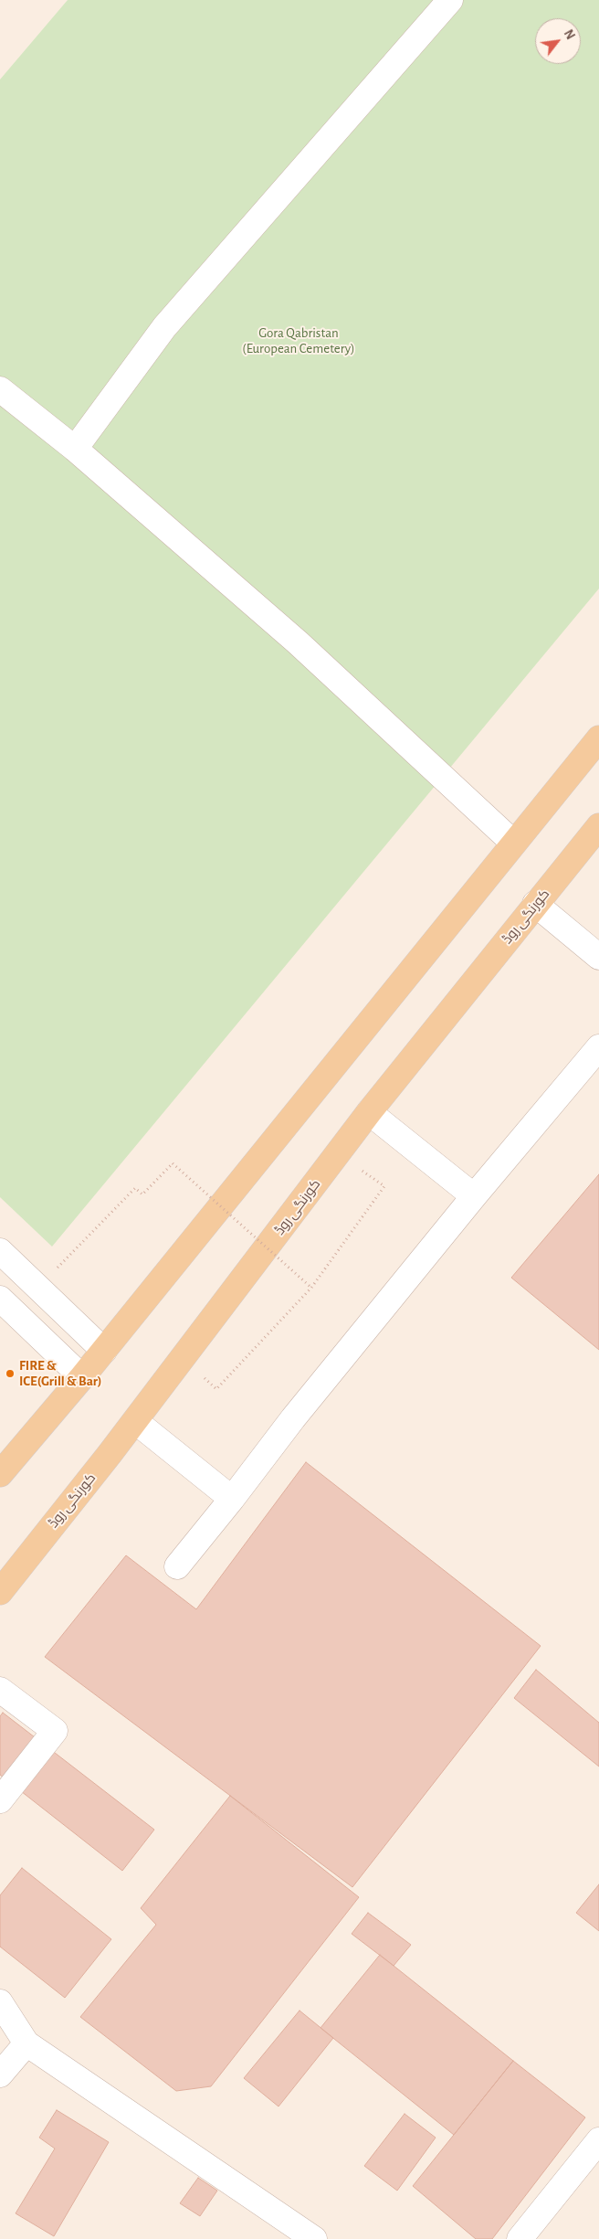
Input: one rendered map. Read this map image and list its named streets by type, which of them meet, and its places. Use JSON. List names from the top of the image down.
{
  "streets": {
    "main road": ["کورنگی روڈ"]
  },
  "parks": ["Gora Qabristan (European Cemetery)"],
  "places": ["FIRE & ICE(Grill & Bar)"],
  "north": "top right"
}
